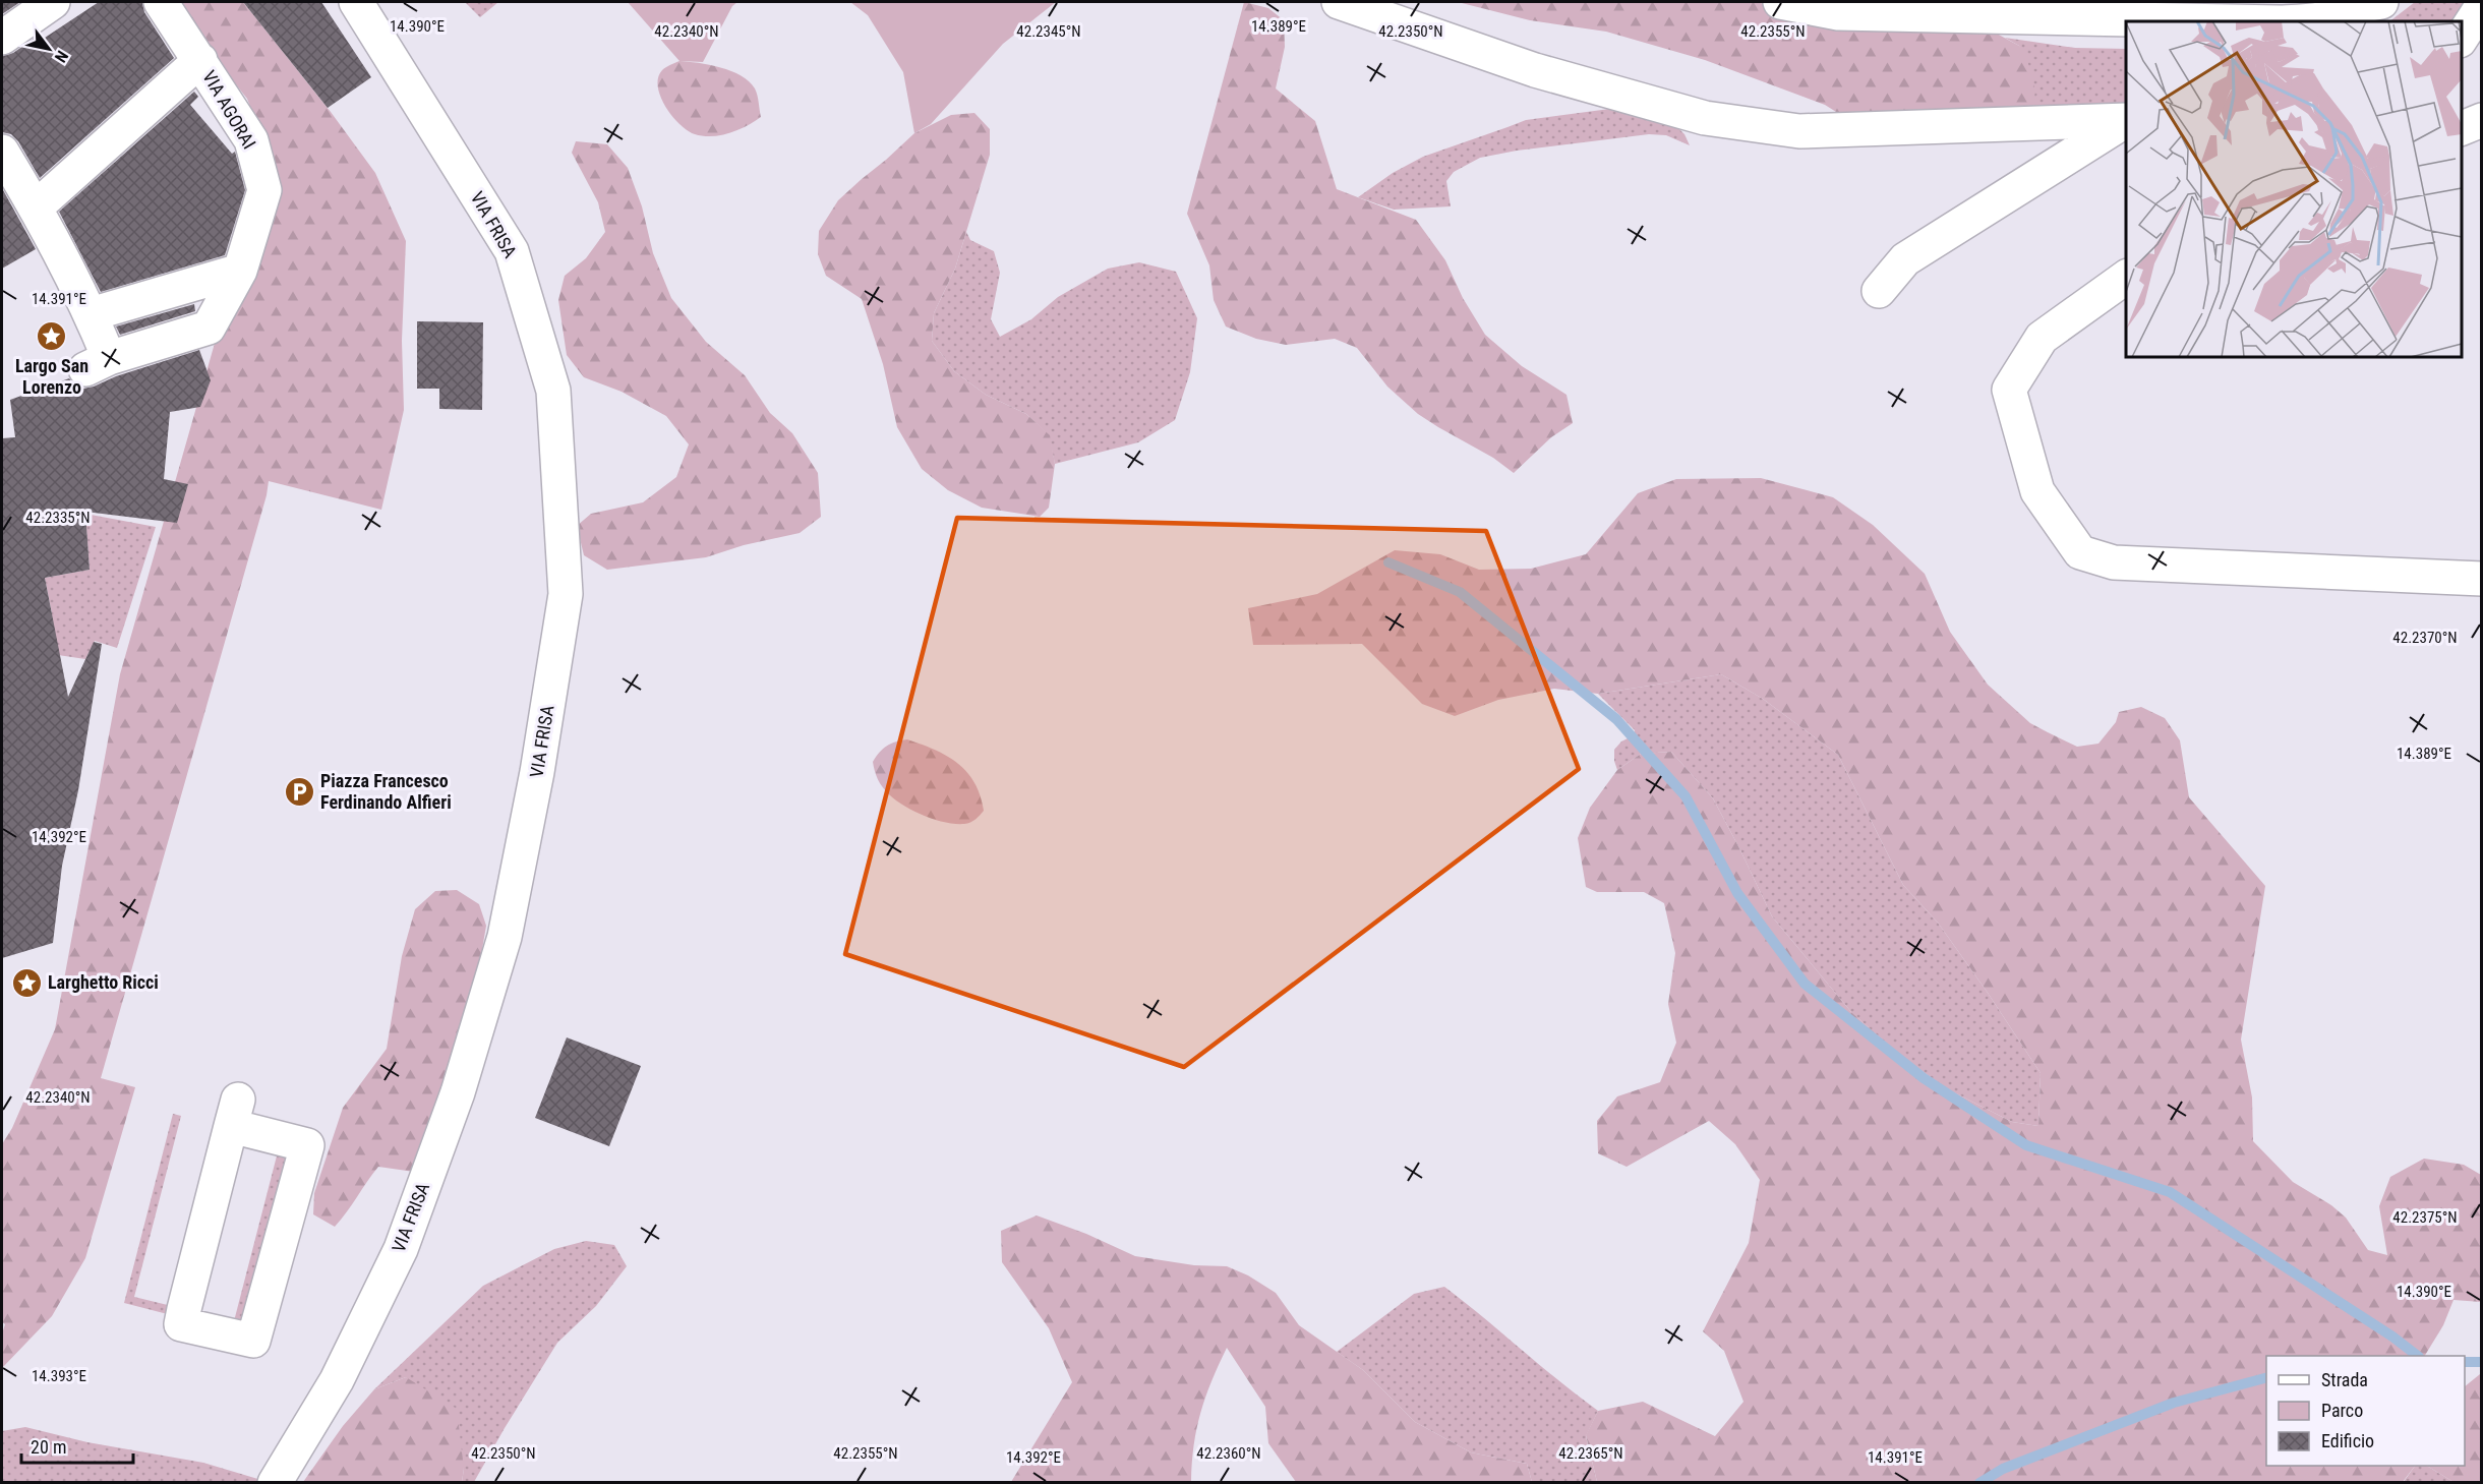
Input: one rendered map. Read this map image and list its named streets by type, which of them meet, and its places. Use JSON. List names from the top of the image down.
{
  "streets": {
    "street": ["VIA AGORAI", "VIA FRISA"]
  },
  "places": {
    "place": ["Largo San Lorenzo", "Larghetto Ricci"],
    "parking": ["Piazza Francesco Ferdinando Alfieri"]
  },
  "legend": ["Strada", "Parco", "Edificio"],
  "scale_bar": "20 m",
  "north": "bottom right",
  "coordinates": [
    "14.390°E",
    "14.389°E",
    "42.2340°N",
    "42.2345°N",
    "42.2350°N",
    "42.2355°N",
    "14.391°E",
    "42.2335°N",
    "42.2370°N",
    "14.392°E",
    "42.2375°N",
    "14.393°E",
    "42.2360°N",
    "42.2365°N"
  ]
}
